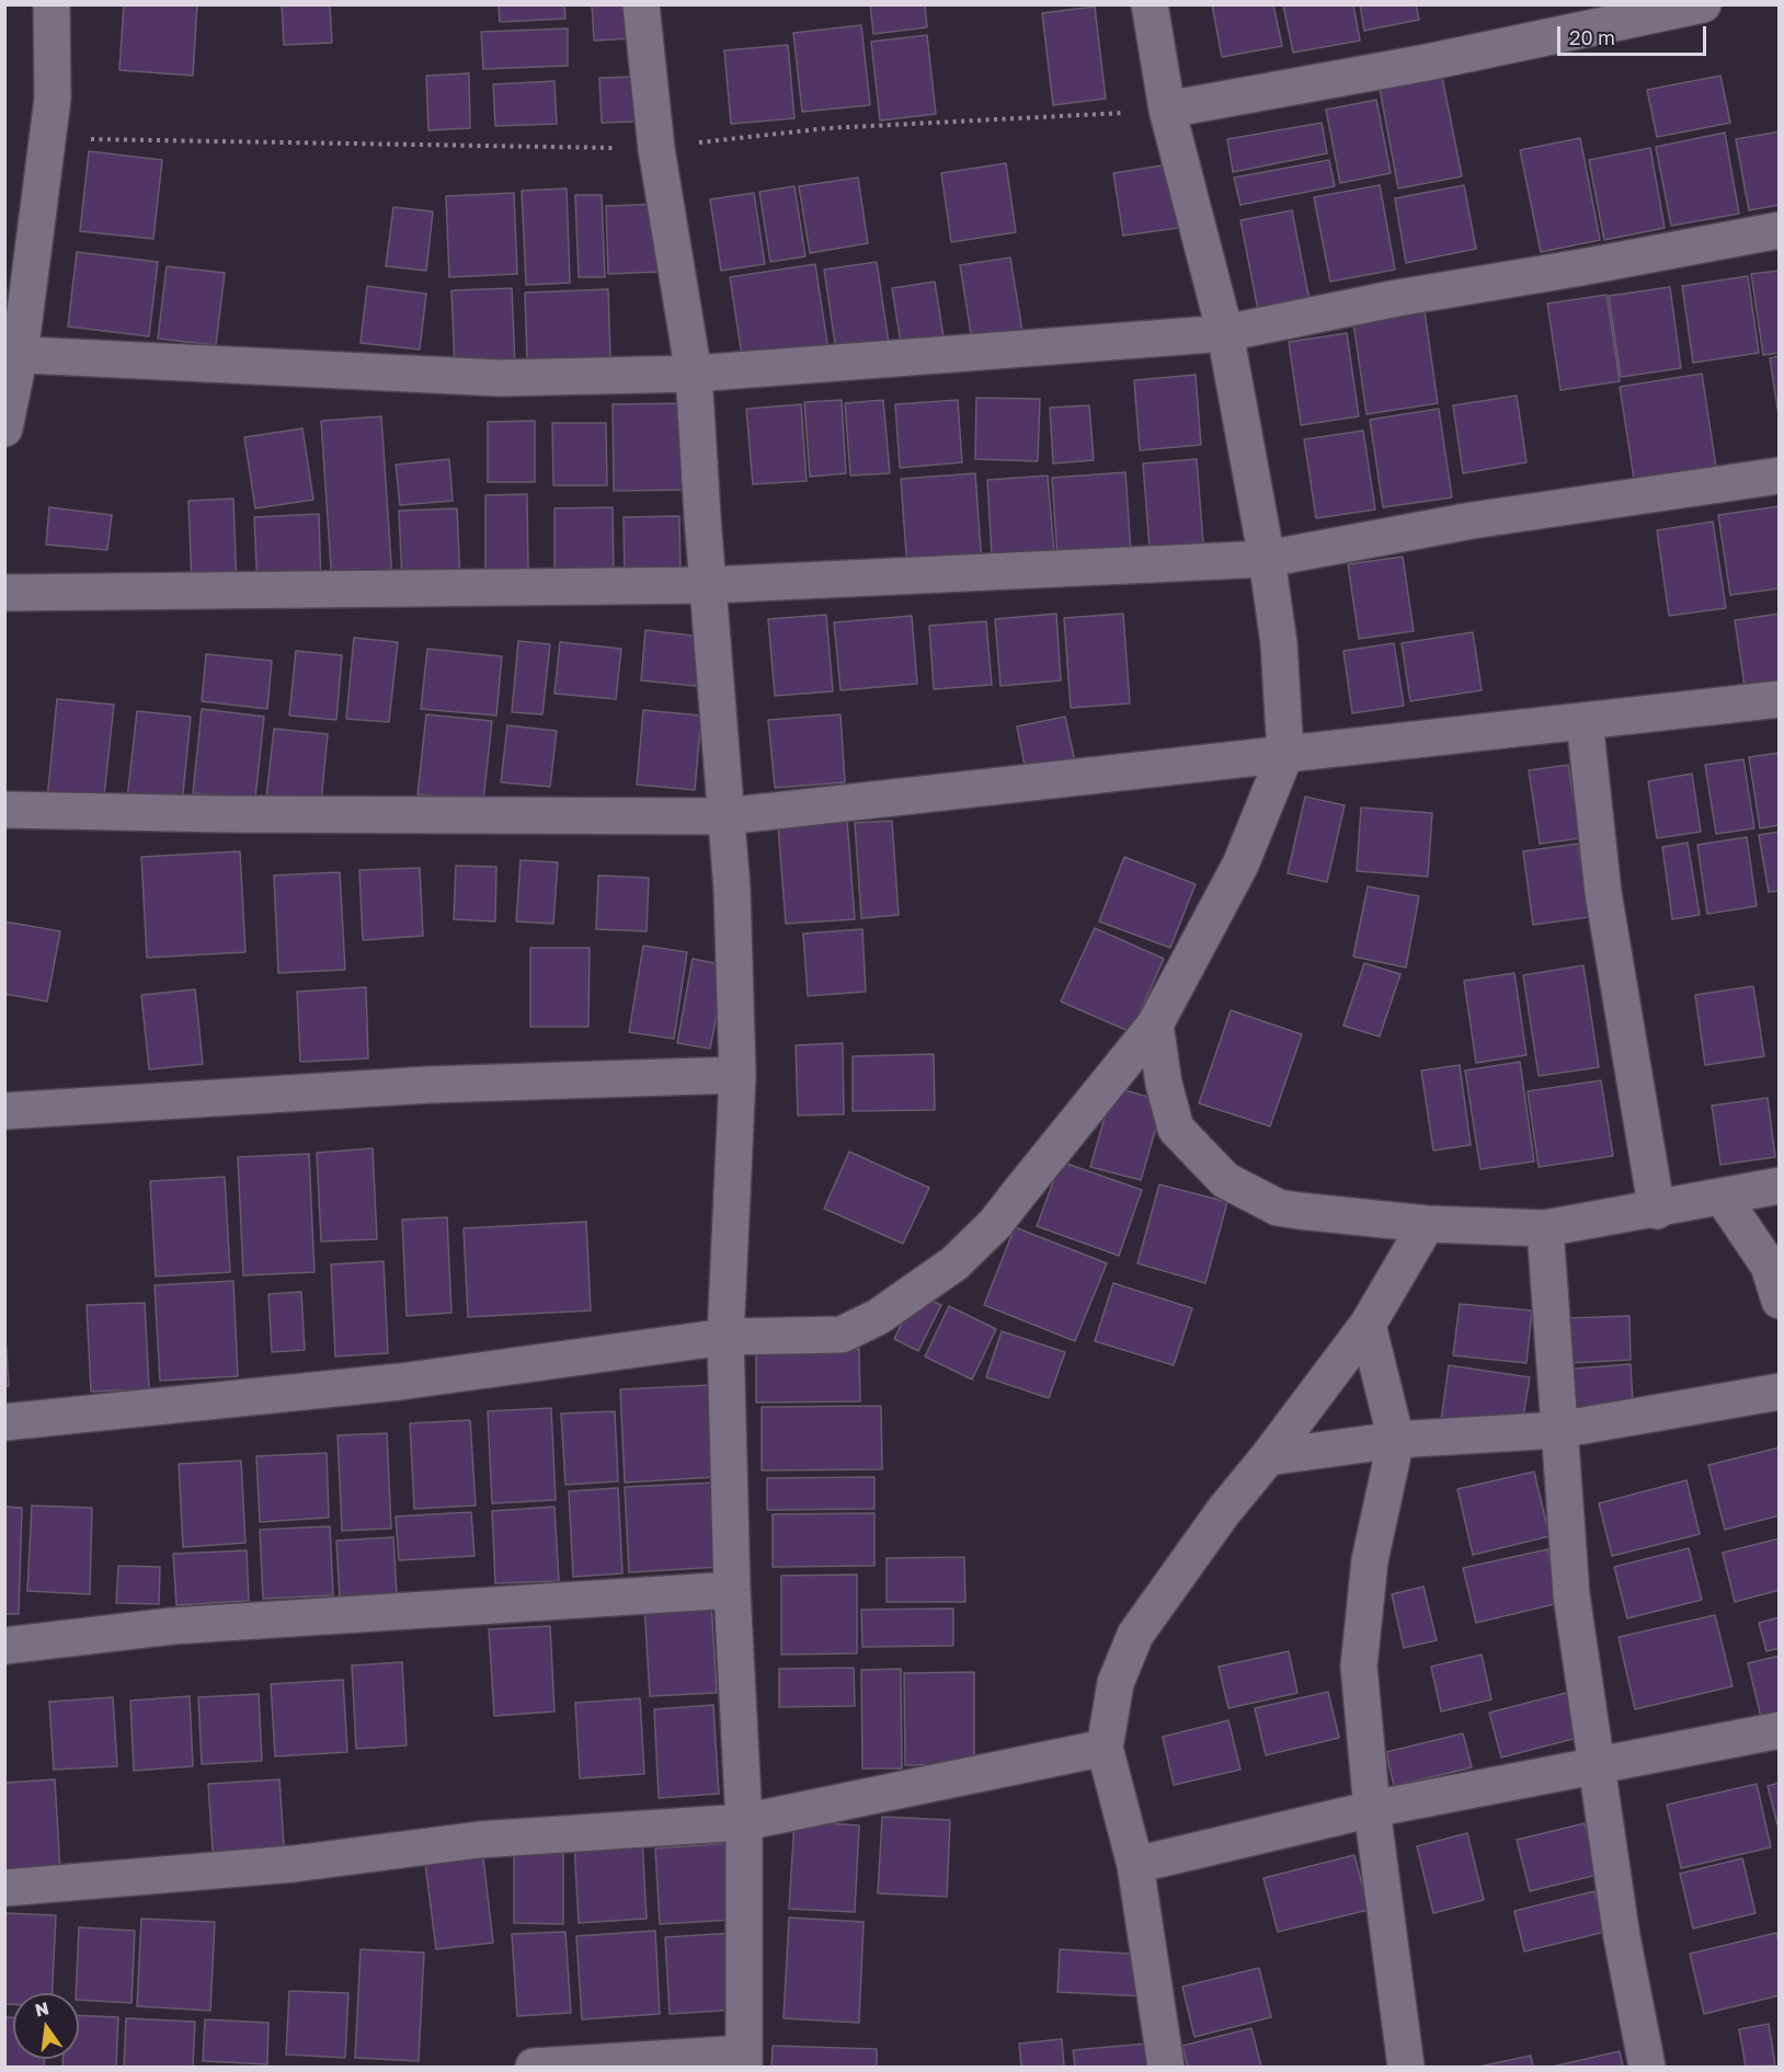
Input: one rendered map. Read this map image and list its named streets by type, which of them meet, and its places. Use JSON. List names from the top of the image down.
{
  "scale_bar": "20 m",
  "north": "top"
}
